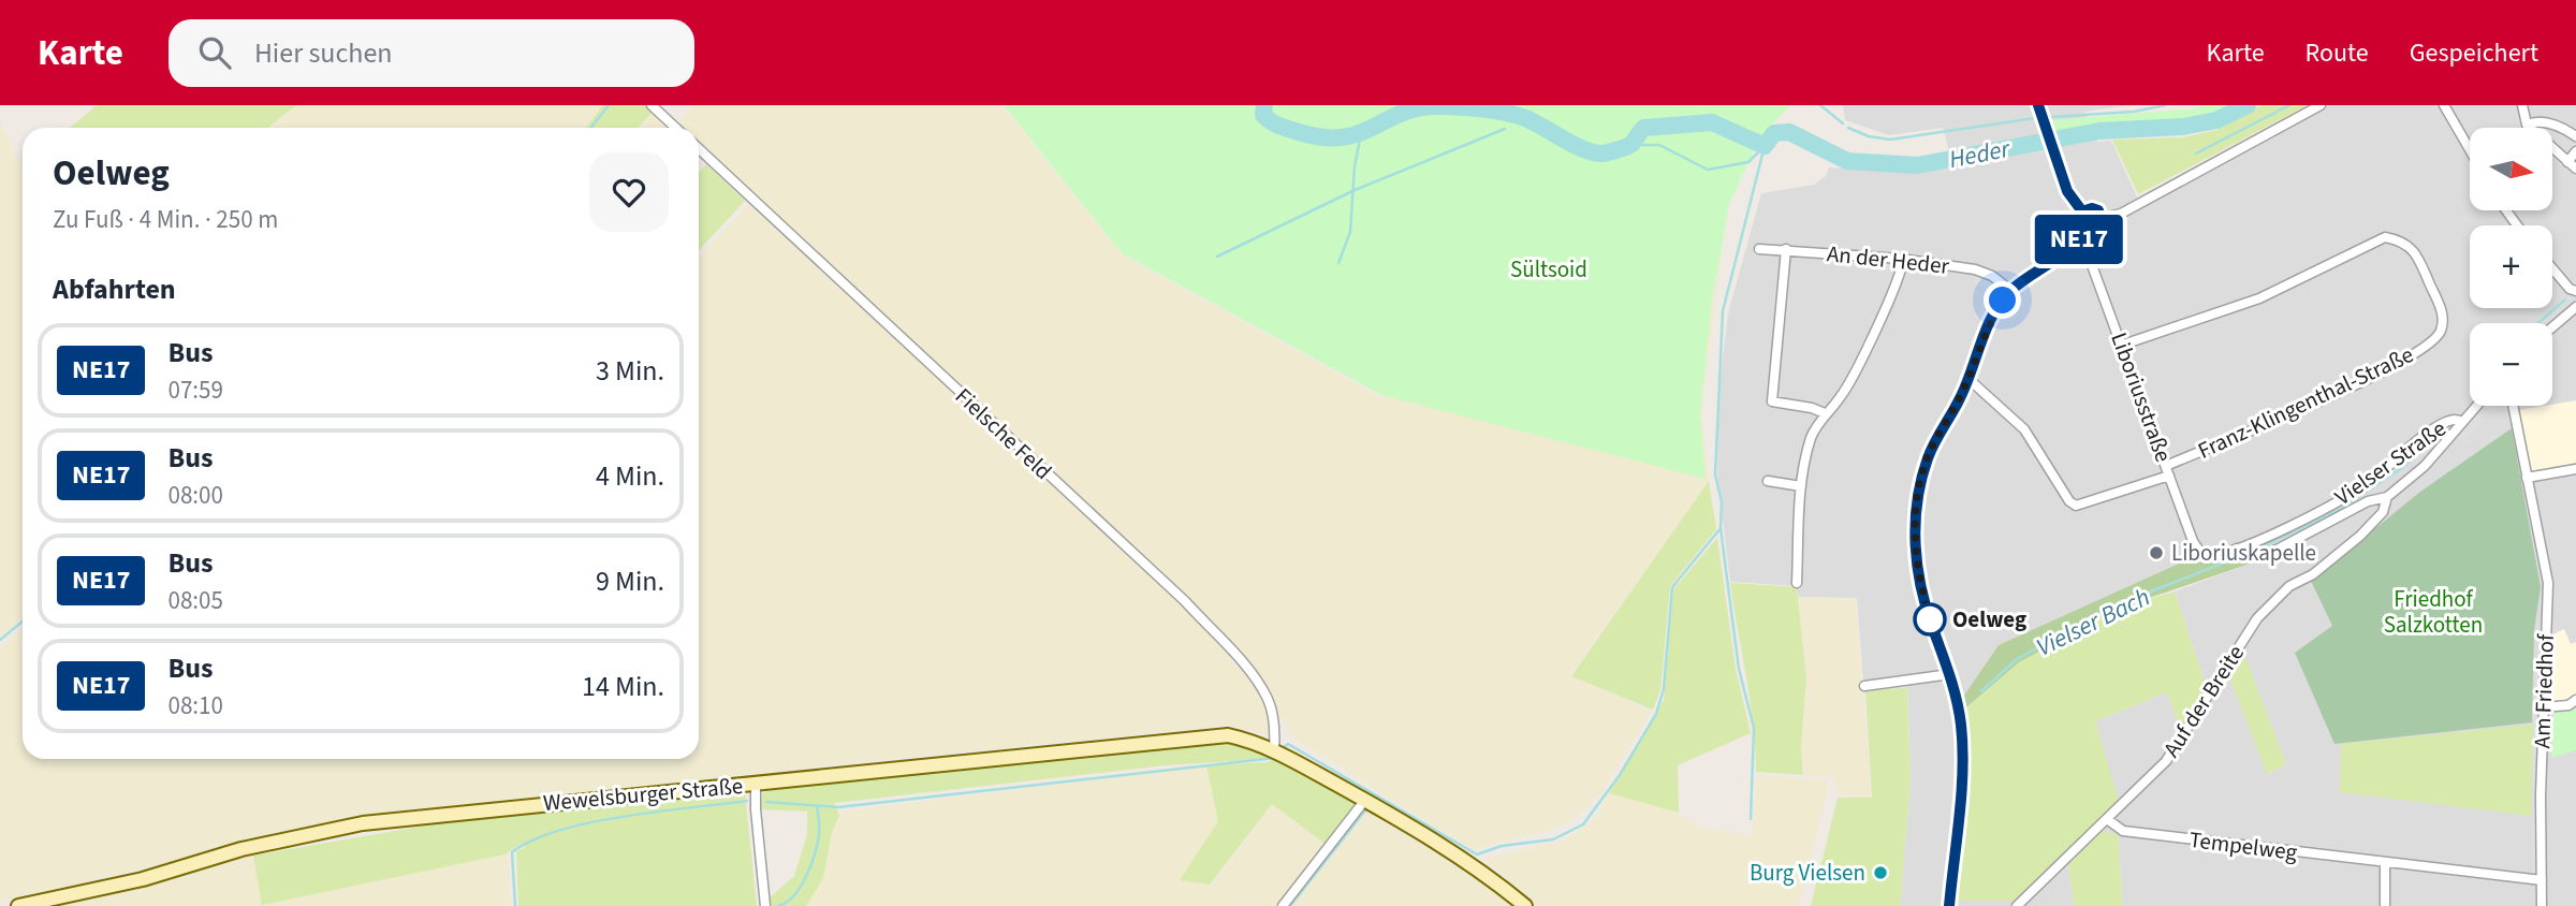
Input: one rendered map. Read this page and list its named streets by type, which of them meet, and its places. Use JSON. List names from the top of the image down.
{
  "streets": {
    "main road": ["Wewelsburger Straße"],
    "street": [
      "An der Heder",
      "Liboriusstraße",
      "Franz-Klingenthal-Straße",
      "Fielsche Feld",
      "Vielser Straße",
      "Am Friedhof",
      "Auf der Breite",
      "Tempelweg"
    ]
  },
  "crossings": [
    ["Liboriusstraße", "Franz-Klingenthal-Straße"],
    ["Liboriusstraße", "Vielser Straße"],
    ["Fielsche Feld", "Wewelsburger Straße"],
    ["Vielser Straße", "Auf der Breite"],
    ["Am Friedhof", "Tempelweg"],
    ["Auf der Breite", "Tempelweg"]
  ],
  "water": ["Heder", "Vielser Bach"],
  "parks": ["Sültsoid", "Friedhof Salzkotten"],
  "places": ["Liboriuskapelle", "Oelweg", "Burg Vielsen"],
  "lines": ["bus line NE17"],
  "north": "right",
  "page": {
    "header": "Karte",
    "search": "Hier suchen",
    "nav": ["Karte", "Route", "Gespeichert"],
    "on_map": "NE17",
    "map_buttons": ["+", "−"],
    "heading": [
      ["Oelweg", "Zu Fuß · 4 Min. · 250 m"],
      "Abfahrten"
    ],
    "list": [
      {
        "mark": "NE17",
        "name": "Bus",
        "note": "07:59",
        "value": "3 Min."
      },
      {
        "mark": "NE17",
        "name": "Bus",
        "note": "08:00",
        "value": "4 Min."
      },
      {
        "mark": "NE17",
        "name": "Bus",
        "note": "08:05",
        "value": "9 Min."
      },
      {
        "mark": "NE17",
        "name": "Bus",
        "note": "08:10",
        "value": "14 Min."
      }
    ]
  }
}
